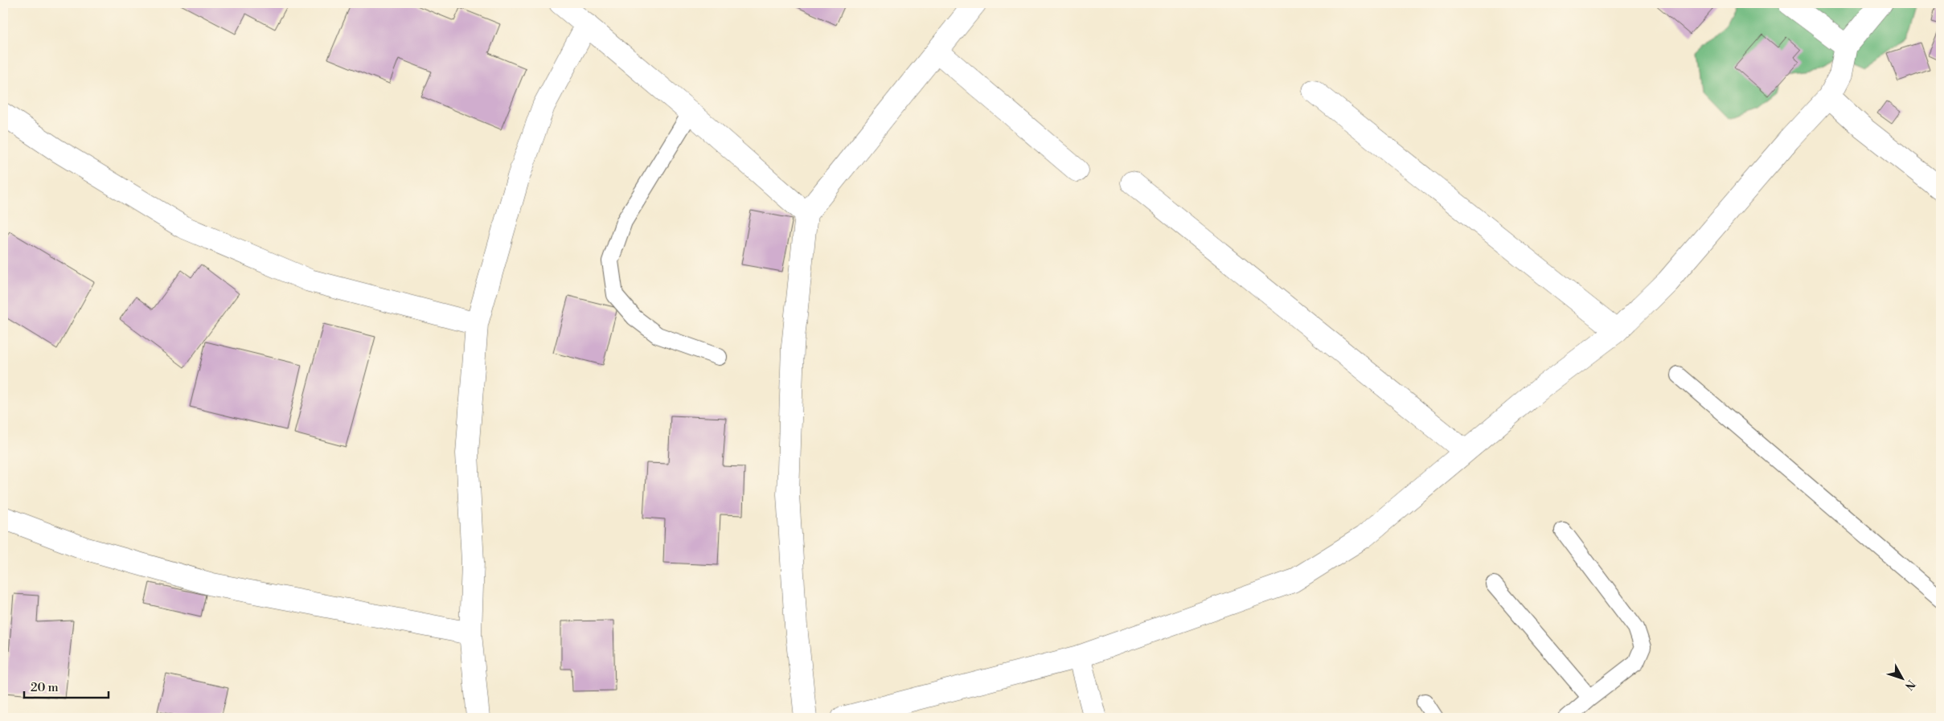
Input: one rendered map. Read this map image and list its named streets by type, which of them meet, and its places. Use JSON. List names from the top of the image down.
{
  "scale_bar": "20 m",
  "north": "bottom right"
}
